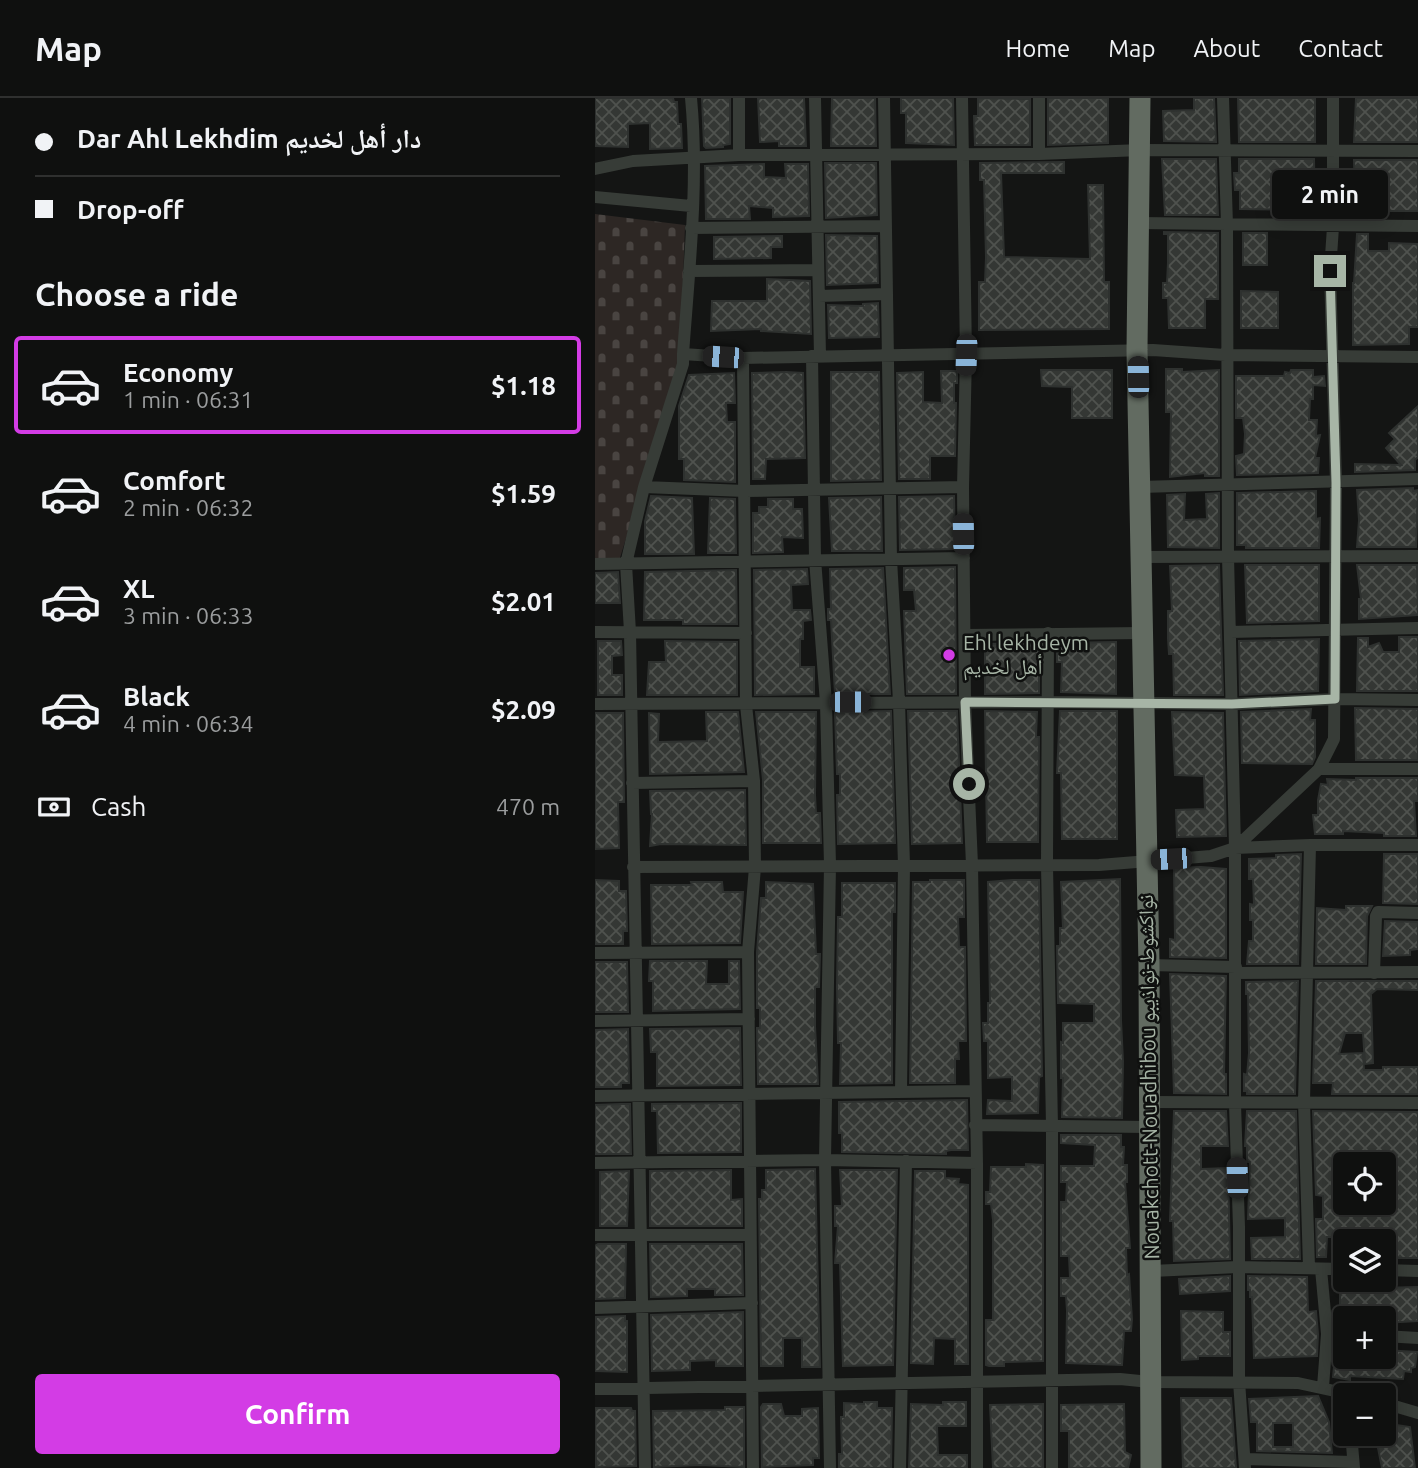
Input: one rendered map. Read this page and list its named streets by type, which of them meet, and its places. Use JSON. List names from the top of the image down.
{
  "streets": {
    "highway": ["Nouakchott-Nouadhibou نواكشوط-نواذيبو"]
  },
  "places": ["Ehl lekhdeym أهل لخديم"],
  "page": {
    "header": "Map",
    "nav": [
      "Home",
      "Map",
      "About",
      "Contact"
    ],
    "banner": ["Dar Ahl Lekhdim دار أهل لخديم", "Drop-off"],
    "bubble": "2 min",
    "heading": "Choose a ride",
    "list": [
      {
        "name": "Economy",
        "note": "1 min · 06:31",
        "value": "$1.18"
      },
      {
        "name": "Comfort",
        "note": "2 min · 06:32",
        "value": "$1.59"
      },
      {
        "name": "XL",
        "note": "3 min · 06:33",
        "value": "$2.01"
      },
      {
        "name": "Black",
        "note": "4 min · 06:34",
        "value": "$2.09"
      }
    ],
    "pay": ["Cash", "470 m"],
    "map_buttons": ["+", "−"],
    "buttons": "Confirm"
  }
}
